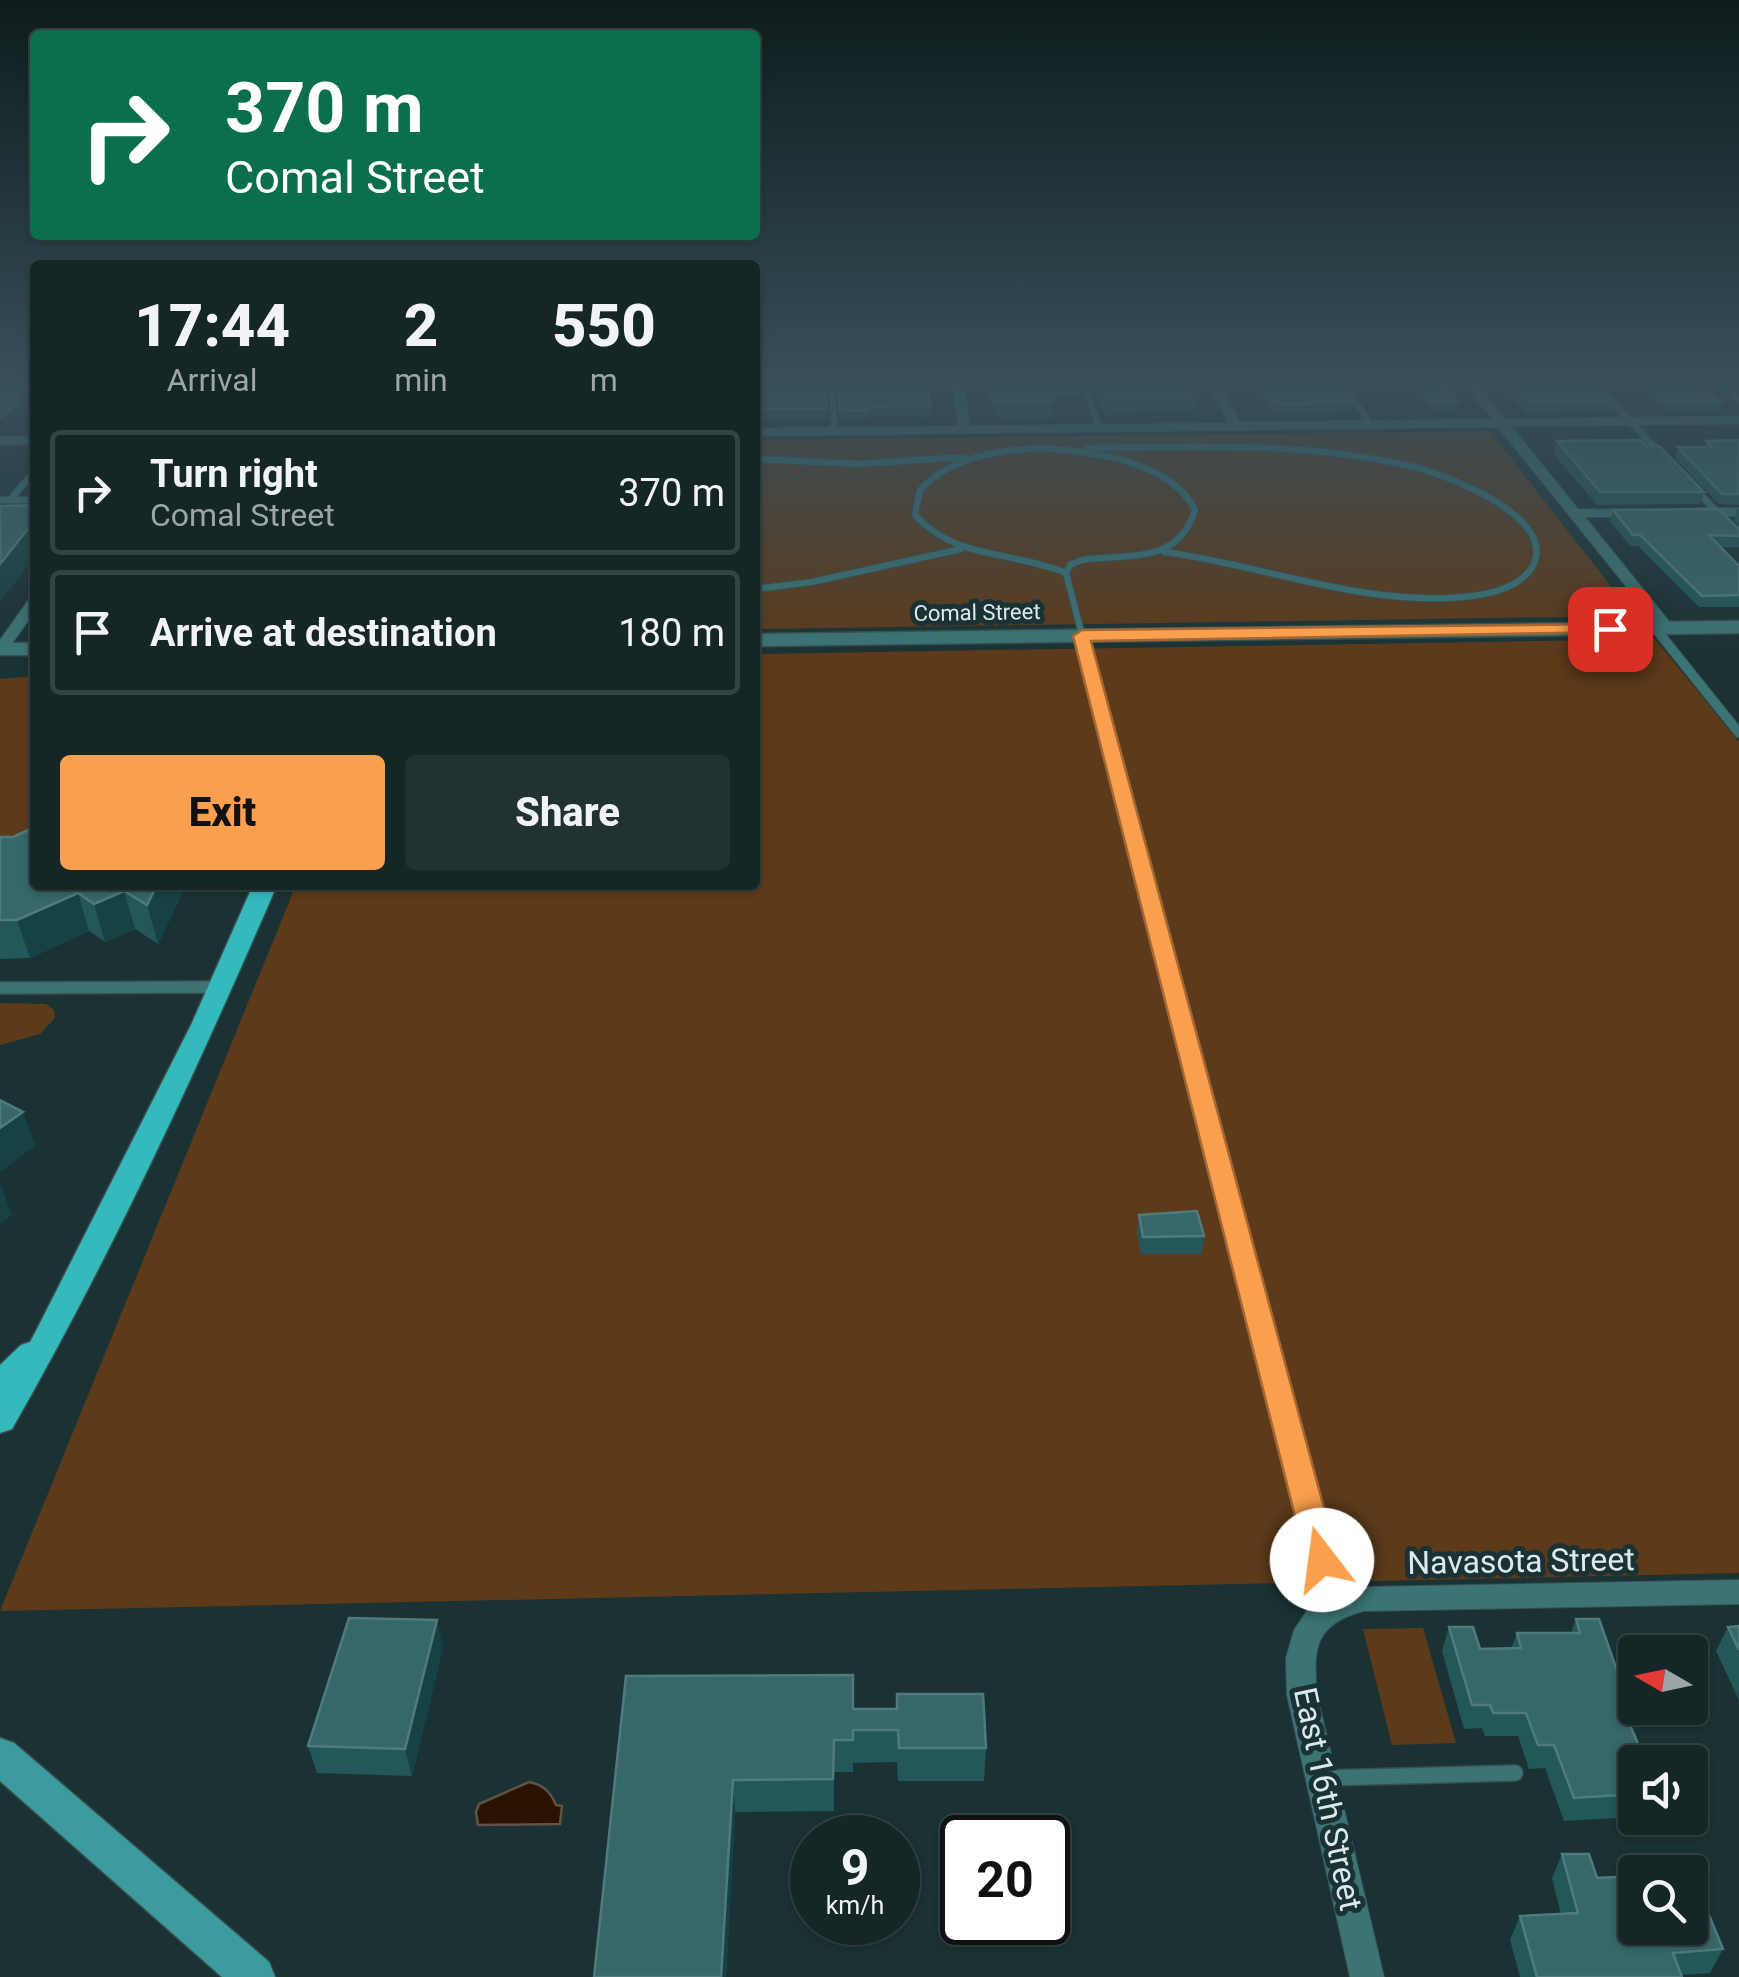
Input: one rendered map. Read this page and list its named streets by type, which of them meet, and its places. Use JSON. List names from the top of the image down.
{
  "streets": {
    "street": ["Comal Street", "Navasota Street", "East 16th Street"]
  },
  "crossings": [
    ["Navasota Street", "East 16th Street"]
  ],
  "north": "left",
  "page": {
    "turn": ["370 m", "Comal Street"],
    "eta": [
      "17:44",
      "Arrival",
      "2",
      "min",
      "550",
      "m"
    ],
    "list": [
      {
        "name": "Turn right",
        "note": "Comal Street",
        "value": "370 m"
      },
      {
        "name": "Arrive at destination",
        "value": "180 m"
      }
    ],
    "buttons": ["Exit", "Share"],
    "speed": "9 km/h",
    "limit": "20"
  }
}
